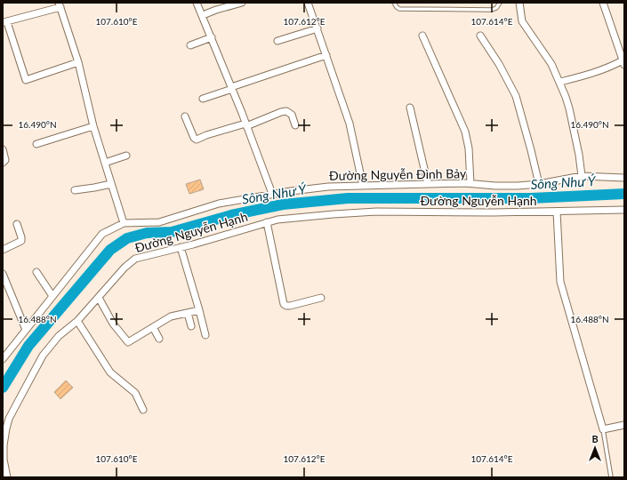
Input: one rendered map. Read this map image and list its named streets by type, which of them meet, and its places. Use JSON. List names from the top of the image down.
{
  "streets": {
    "street": ["Đường Nguyễn Đình Bảy", "Đường Nguyễn Hạnh"]
  },
  "water": ["Sông Như Ý"],
  "north": "top",
  "coordinates": [
    "107.610°E",
    "107.612°E",
    "107.614°E",
    "16.490°N",
    "16.488°N"
  ]
}
